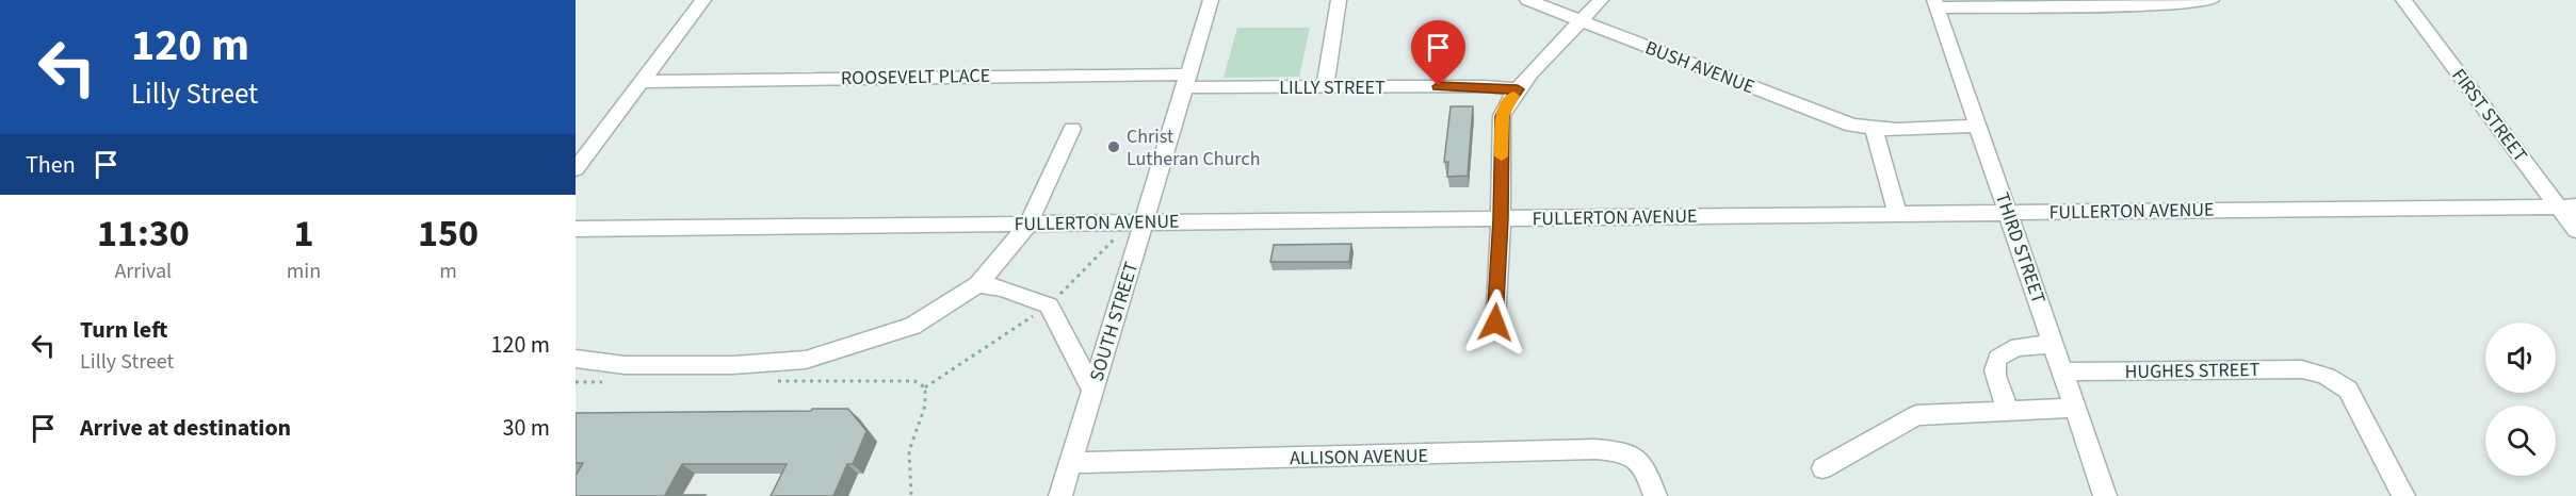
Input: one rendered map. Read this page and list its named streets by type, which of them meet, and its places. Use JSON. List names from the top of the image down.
{
  "streets": {
    "street": [
      "BUSH AVENUE",
      "ROOSEVELT PLACE",
      "LILLY STREET",
      "FIRST STREET",
      "FULLERTON AVENUE",
      "THIRD STREET",
      "SOUTH STREET",
      "HUGHES STREET",
      "ALLISON AVENUE"
    ]
  },
  "crossings": [
    ["BUSH AVENUE", "THIRD STREET"],
    ["ROOSEVELT PLACE", "LILLY STREET"],
    ["ROOSEVELT PLACE", "SOUTH STREET"],
    ["LILLY STREET", "SOUTH STREET"],
    ["FIRST STREET", "FULLERTON AVENUE"],
    ["FULLERTON AVENUE", "THIRD STREET"],
    ["FULLERTON AVENUE", "SOUTH STREET"],
    ["THIRD STREET", "HUGHES STREET"],
    ["SOUTH STREET", "ALLISON AVENUE"]
  ],
  "places": ["Christ Lutheran Church"],
  "page": {
    "turn": ["120 m", "Lilly Street"],
    "then": "Then",
    "eta": [
      "11:30",
      "Arrival",
      "1",
      "min",
      "150",
      "m"
    ],
    "list": [
      {
        "name": "Turn left",
        "note": "Lilly Street",
        "value": "120 m"
      },
      {
        "name": "Arrive at destination",
        "value": "30 m"
      }
    ]
  }
}
